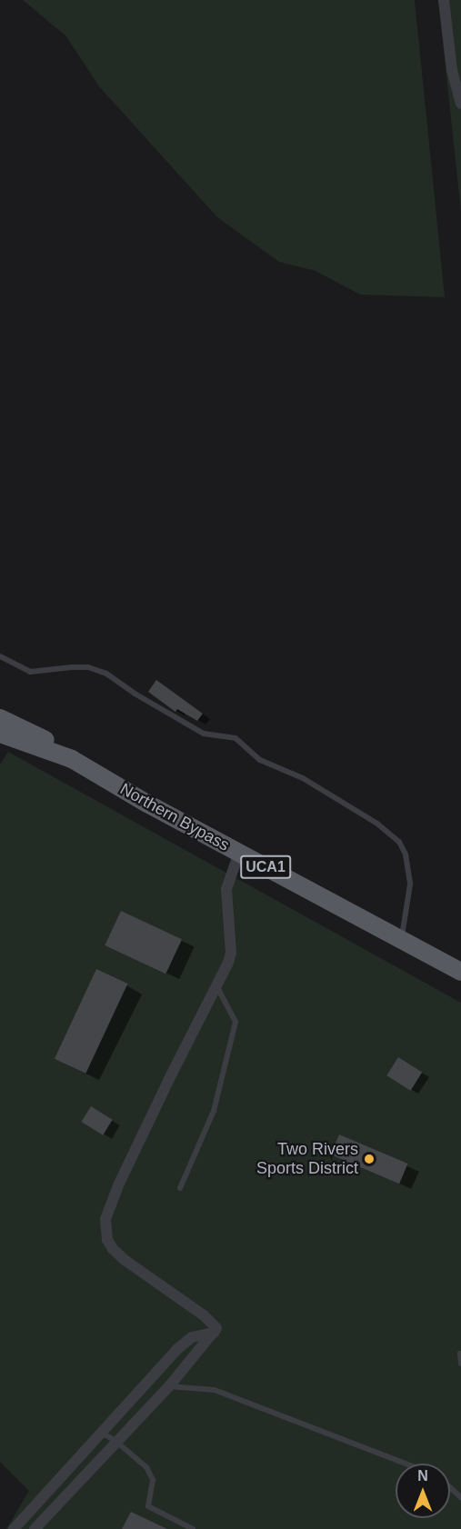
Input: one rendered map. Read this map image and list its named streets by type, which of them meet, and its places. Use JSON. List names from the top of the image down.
{
  "streets": {
    "main road": ["Northern Bypass", "UCA1"]
  },
  "crossings": [
    ["Northern Bypass", "UCA1"]
  ],
  "places": ["Two Rivers Sports District"],
  "north": "top"
}
